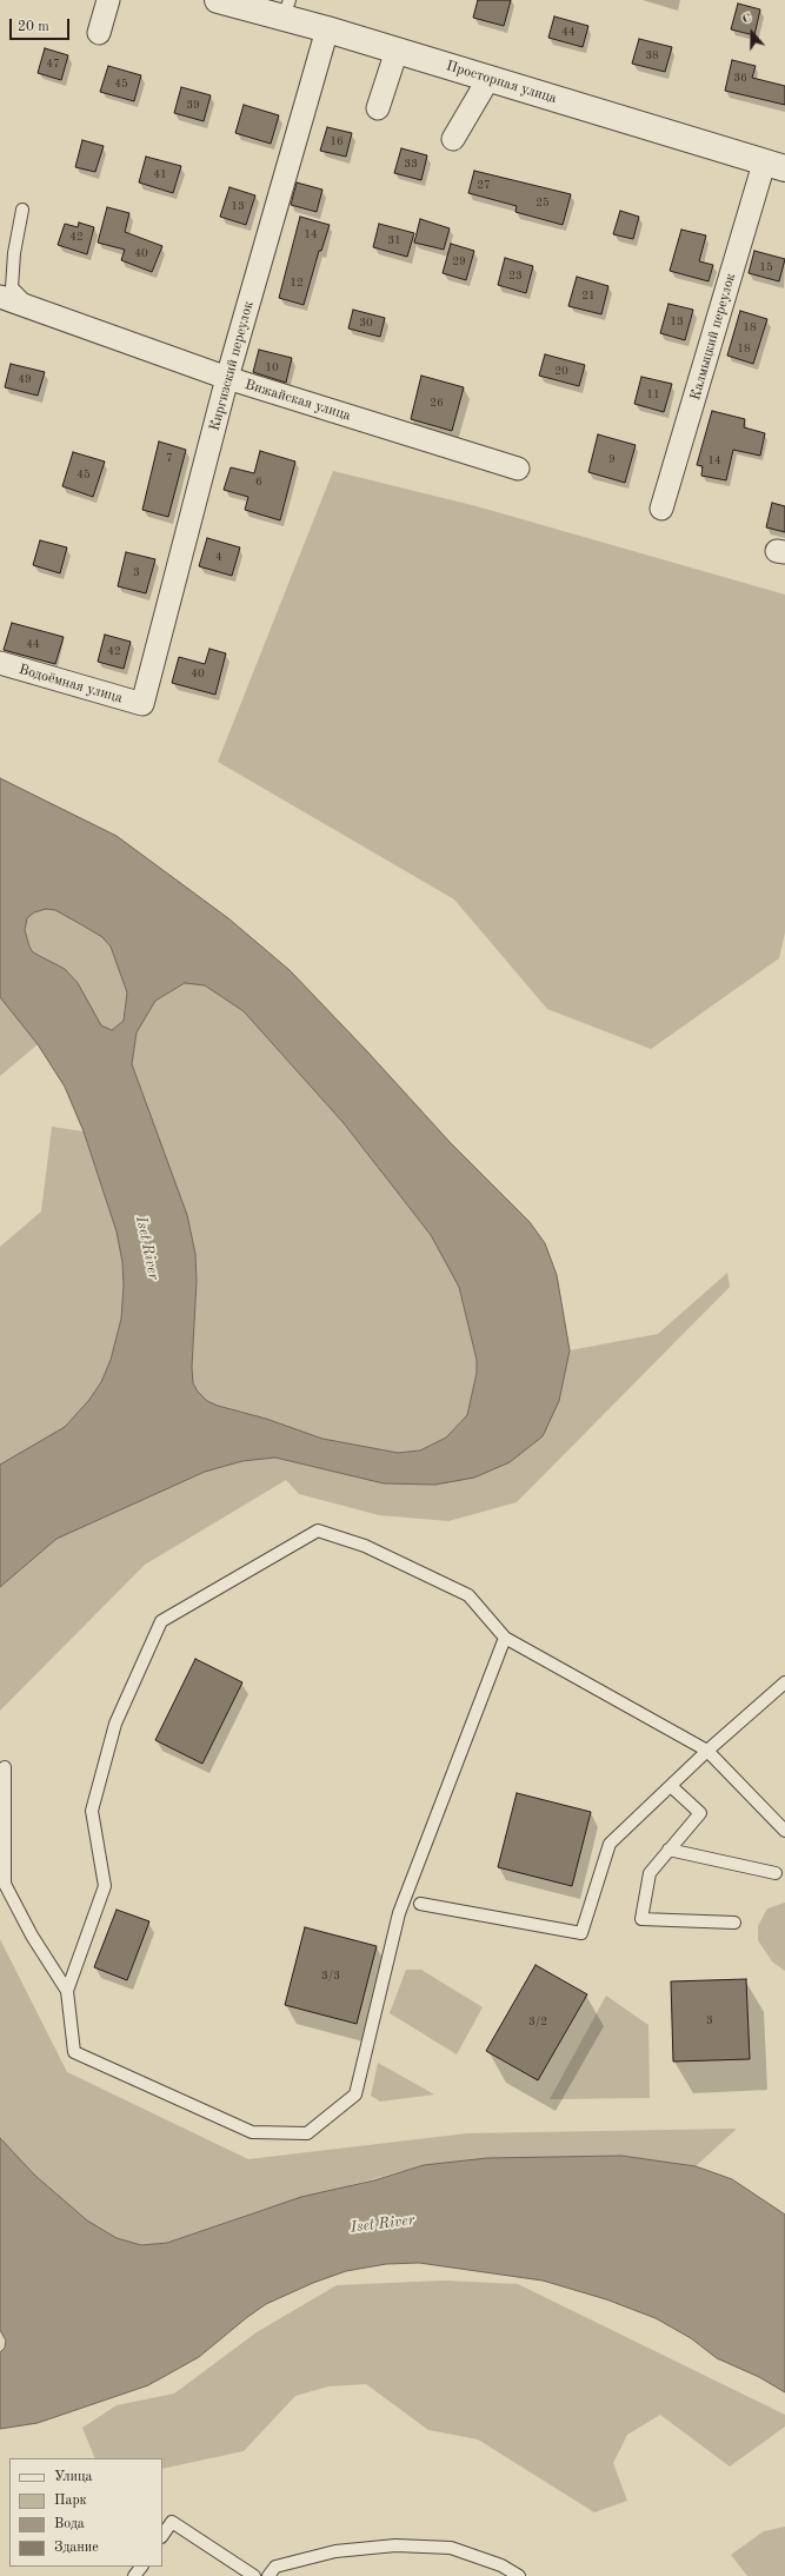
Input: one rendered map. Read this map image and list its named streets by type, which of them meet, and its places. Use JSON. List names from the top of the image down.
{
  "streets": {
    "street": [
      "Просторная улица",
      "Калмыцкий переулок",
      "Киргизский переулок",
      "Вижайская улица",
      "Водоёмная улица"
    ]
  },
  "crossings": [
    ["Просторная улица", "Калмыцкий переулок"],
    ["Просторная улица", "Киргизский переулок"],
    ["Киргизский переулок", "Вижайская улица"],
    ["Киргизский переулок", "Водоёмная улица"]
  ],
  "water": ["Iset River"],
  "house_numbers": [
    "44",
    "38",
    "47",
    "36",
    "45",
    "39",
    "16",
    "33",
    "41",
    "27",
    "25",
    "13",
    "14",
    "42",
    "31",
    "40",
    "29",
    "15",
    "23",
    "12",
    "21",
    "13",
    "30",
    "18",
    "18",
    "10",
    "20",
    "49",
    "11",
    "26",
    "7",
    "9",
    "14",
    "45",
    "6",
    "4",
    "3",
    "44",
    "42",
    "40",
    "3/3",
    "3",
    "3/2"
  ],
  "legend": [
    "Улица",
    "Парк",
    "Вода",
    "Здание"
  ],
  "scale_bar": "20 m",
  "north": "top"
}
